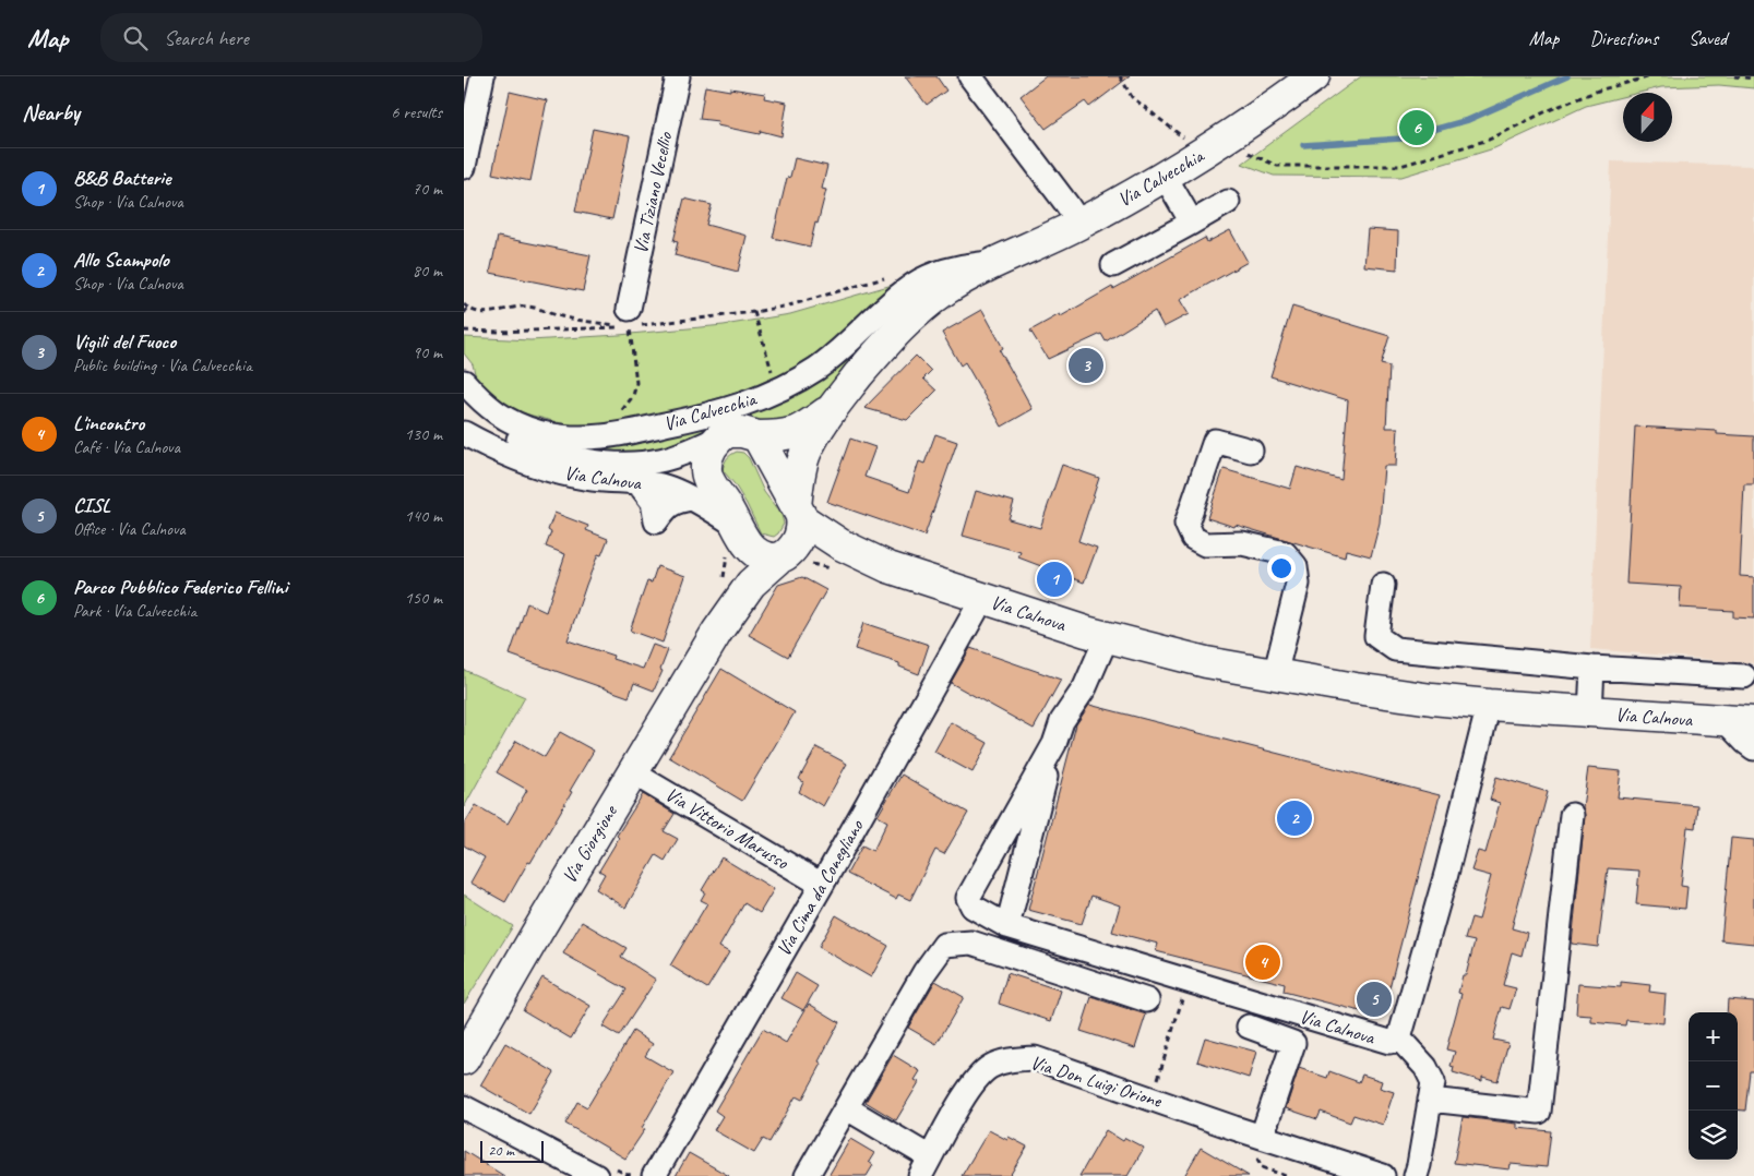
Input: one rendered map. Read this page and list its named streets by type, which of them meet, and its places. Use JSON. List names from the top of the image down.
{
  "streets": {
    "main road": ["Via Calvecchia", "Via Calnova", "Via Giorgione"],
    "street": [
      "Via Tiziano Vecellio",
      "Via Vittorio Marusso",
      "Via Cima da Conegliano",
      "Via Don Luigi Orione"
    ]
  },
  "crossings": [
    ["Via Calvecchia", "Via Calnova"],
    ["Via Calvecchia", "Via Giorgione"],
    ["Via Calnova", "Via Giorgione"],
    ["Via Calnova", "Via Cima da Conegliano"],
    ["Via Vittorio Marusso", "Via Giorgione"],
    ["Via Vittorio Marusso", "Via Cima da Conegliano"]
  ],
  "scale_bar": "20 m",
  "north": "top",
  "page": {
    "header": "Map",
    "search": "Search here",
    "nav": ["Map", "Directions", "Saved"],
    "heading": ["Nearby", "6 results"],
    "pins": [
      "6",
      "3",
      "1",
      "2",
      "4",
      "5"
    ],
    "list": [
      {
        "mark": "1",
        "name": "B&B Batterie",
        "note": "Shop · Via Calnova",
        "value": "70 m"
      },
      {
        "mark": "2",
        "name": "Allo Scampolo",
        "note": "Shop · Via Calnova",
        "value": "80 m"
      },
      {
        "mark": "3",
        "name": "Vigili del Fuoco",
        "note": "Public building · Via Calvecchia",
        "value": "90 m"
      },
      {
        "mark": "4",
        "name": "L'incontro",
        "note": "Café · Via Calnova",
        "value": "130 m"
      },
      {
        "mark": "5",
        "name": "CISL",
        "note": "Office · Via Calnova",
        "value": "140 m"
      },
      {
        "mark": "6",
        "name": "Parco Pubblico Federico Fellini",
        "note": "Park · Via Calvecchia",
        "value": "150 m"
      }
    ],
    "map_buttons": ["+", "−"],
    "scale": "20 m"
  }
}
